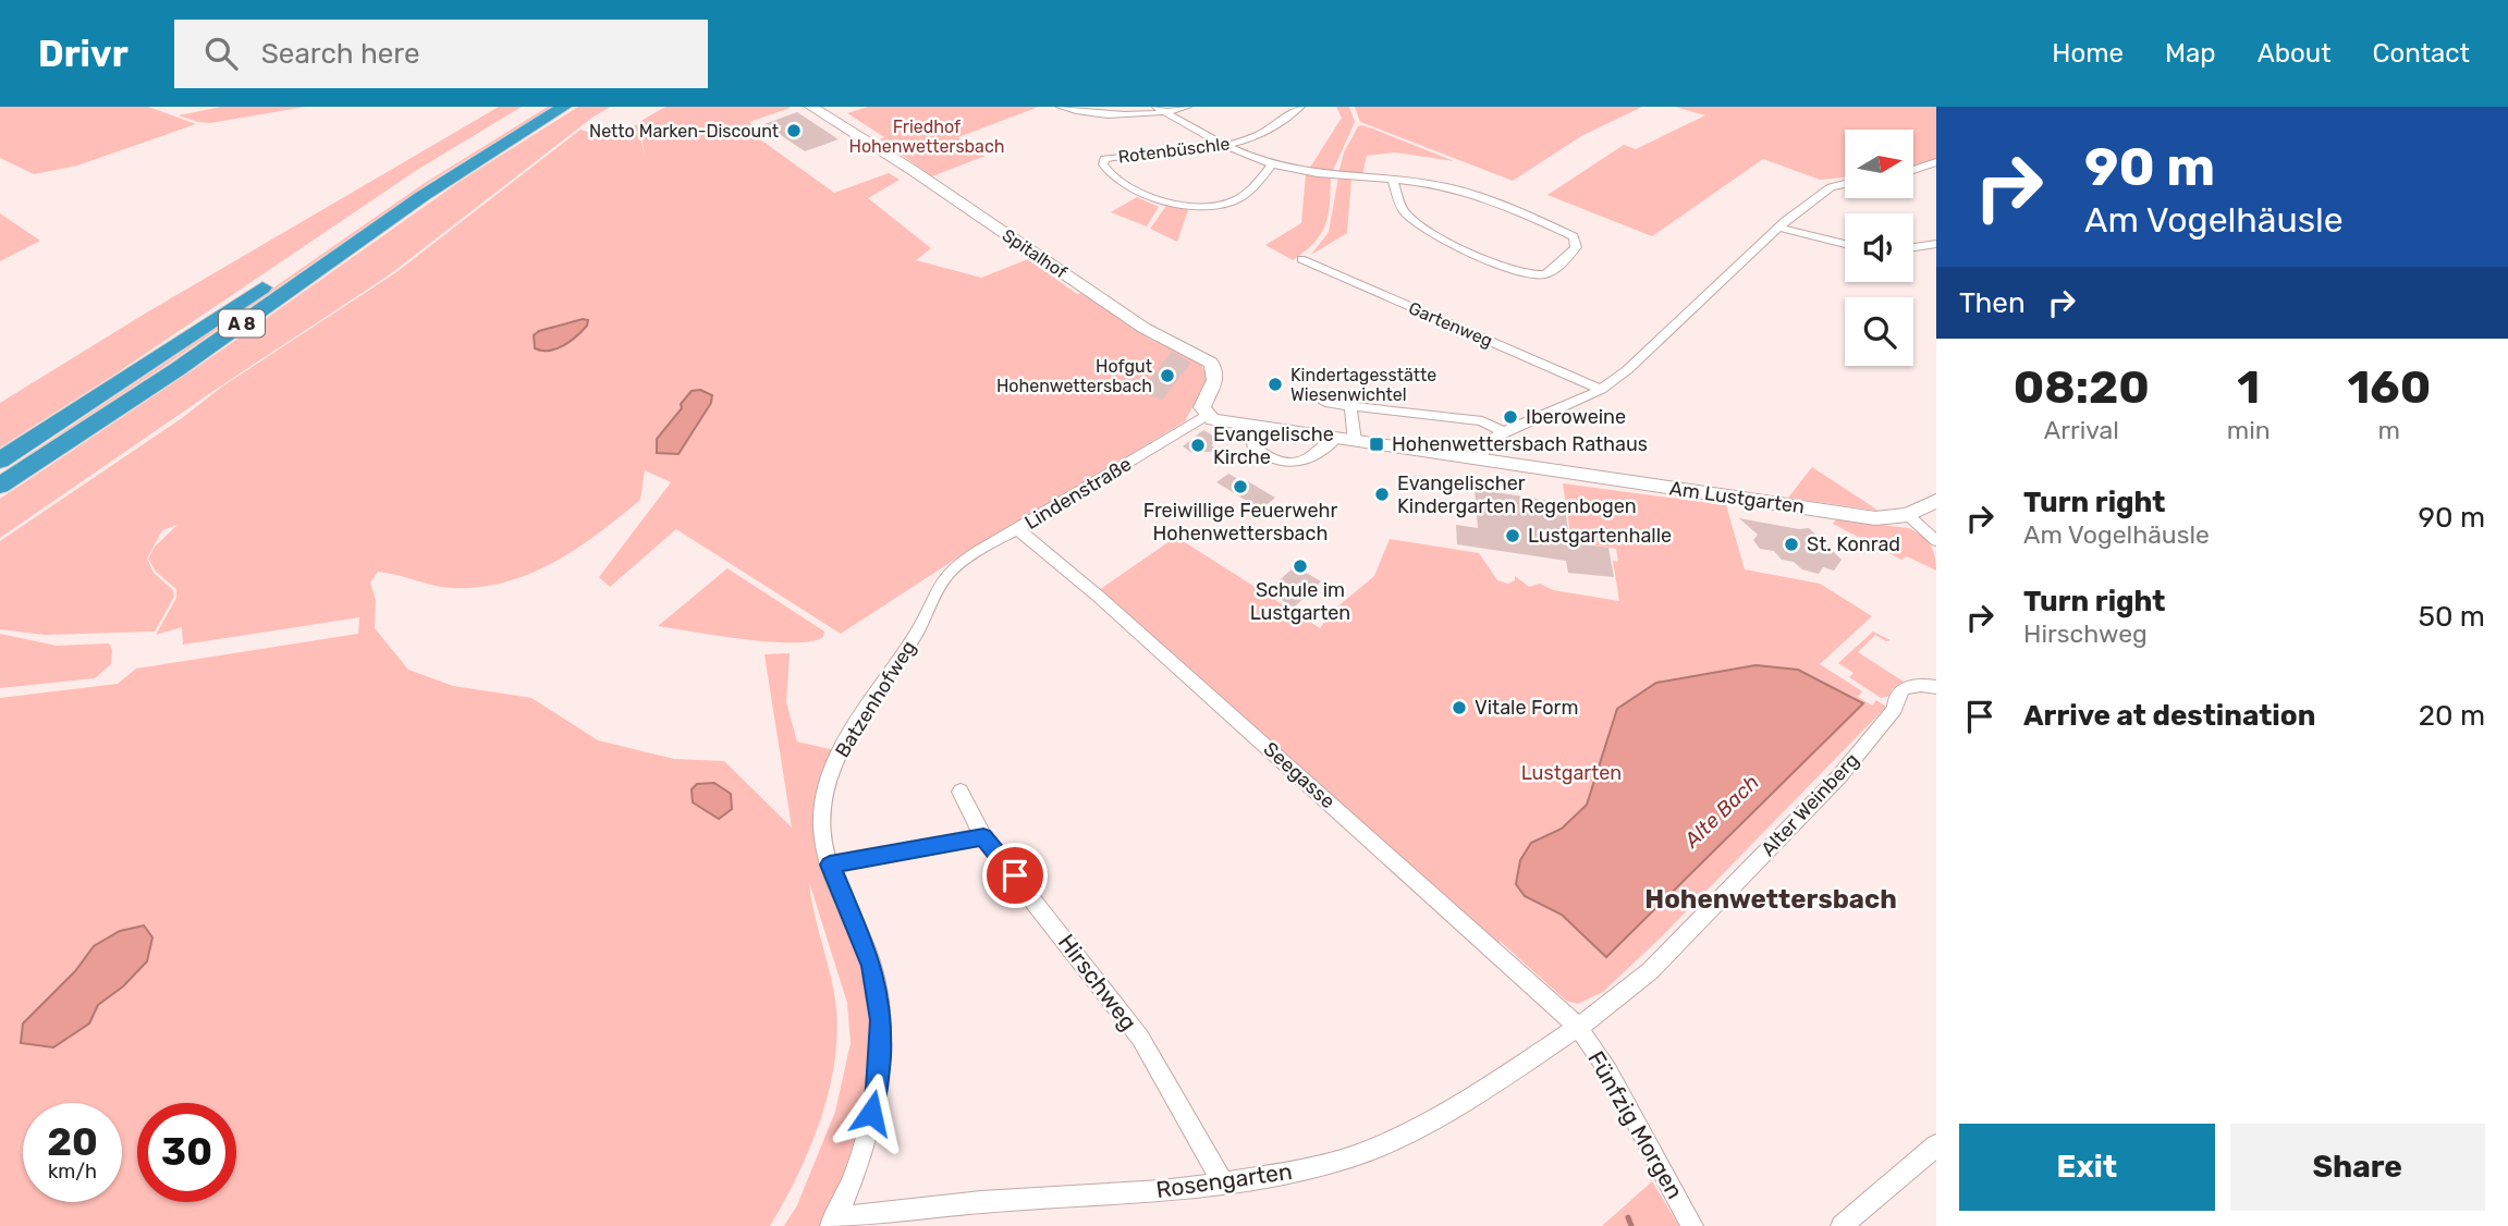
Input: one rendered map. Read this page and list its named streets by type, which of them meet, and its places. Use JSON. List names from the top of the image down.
{
  "streets": {
    "highway": ["A 8"],
    "street": [
      "Rotenbüschle",
      "Spitalhof",
      "Gartenweg",
      "Lindenstraße",
      "Am Lustgarten",
      "Batzenhofweg",
      "Seegasse",
      "Alter Weinberg",
      "Hirschweg",
      "Fünfzig Morgen",
      "Rosengarten"
    ]
  },
  "crossings": [
    ["Spitalhof", "Lindenstraße"],
    ["Spitalhof", "Am Lustgarten"],
    ["Lindenstraße", "Am Lustgarten"],
    ["Lindenstraße", "Batzenhofweg"],
    ["Lindenstraße", "Seegasse"],
    ["Batzenhofweg", "Rosengarten"],
    ["Seegasse", "Alter Weinberg"],
    ["Seegasse", "Fünfzig Morgen"],
    ["Seegasse", "Rosengarten"],
    ["Alter Weinberg", "Fünfzig Morgen"],
    ["Alter Weinberg", "Rosengarten"],
    ["Hirschweg", "Rosengarten"],
    ["Fünfzig Morgen", "Rosengarten"]
  ],
  "districts": ["Hohenwettersbach"],
  "water": ["Alte Bach"],
  "parks": ["Friedhof Hohenwettersbach", "Lustgarten"],
  "places": {
    "other": [
      "Netto Marken-Discount",
      "Hofgut Hohenwettersbach",
      "Kindertagesstätte Wiesenwichtel",
      "Iberoweine",
      "Evangelische Kirche",
      "Freiwillige Feuerwehr Hohenwettersbach",
      "Evangelischer Kindergarten Regenbogen",
      "Lustgartenhalle",
      "St. Konrad",
      "Schule im Lustgarten",
      "Vitale Form"
    ],
    "transit": ["Hohenwettersbach Rathaus"]
  },
  "north": "right",
  "page": {
    "header": "Drivr",
    "search": "Search here",
    "nav": [
      "Home",
      "Map",
      "About",
      "Contact"
    ],
    "turn": ["90 m", "Am Vogelhäusle"],
    "then": "Then",
    "eta": [
      "08:20",
      "Arrival",
      "1",
      "min",
      "160",
      "m"
    ],
    "list": [
      {
        "name": "Turn right",
        "note": "Am Vogelhäusle",
        "value": "90 m"
      },
      {
        "name": "Turn right",
        "note": "Hirschweg",
        "value": "50 m"
      },
      {
        "name": "Arrive at destination",
        "value": "20 m"
      }
    ],
    "speed": "20 km/h",
    "limit": "30",
    "buttons": ["Exit", "Share"]
  }
}
